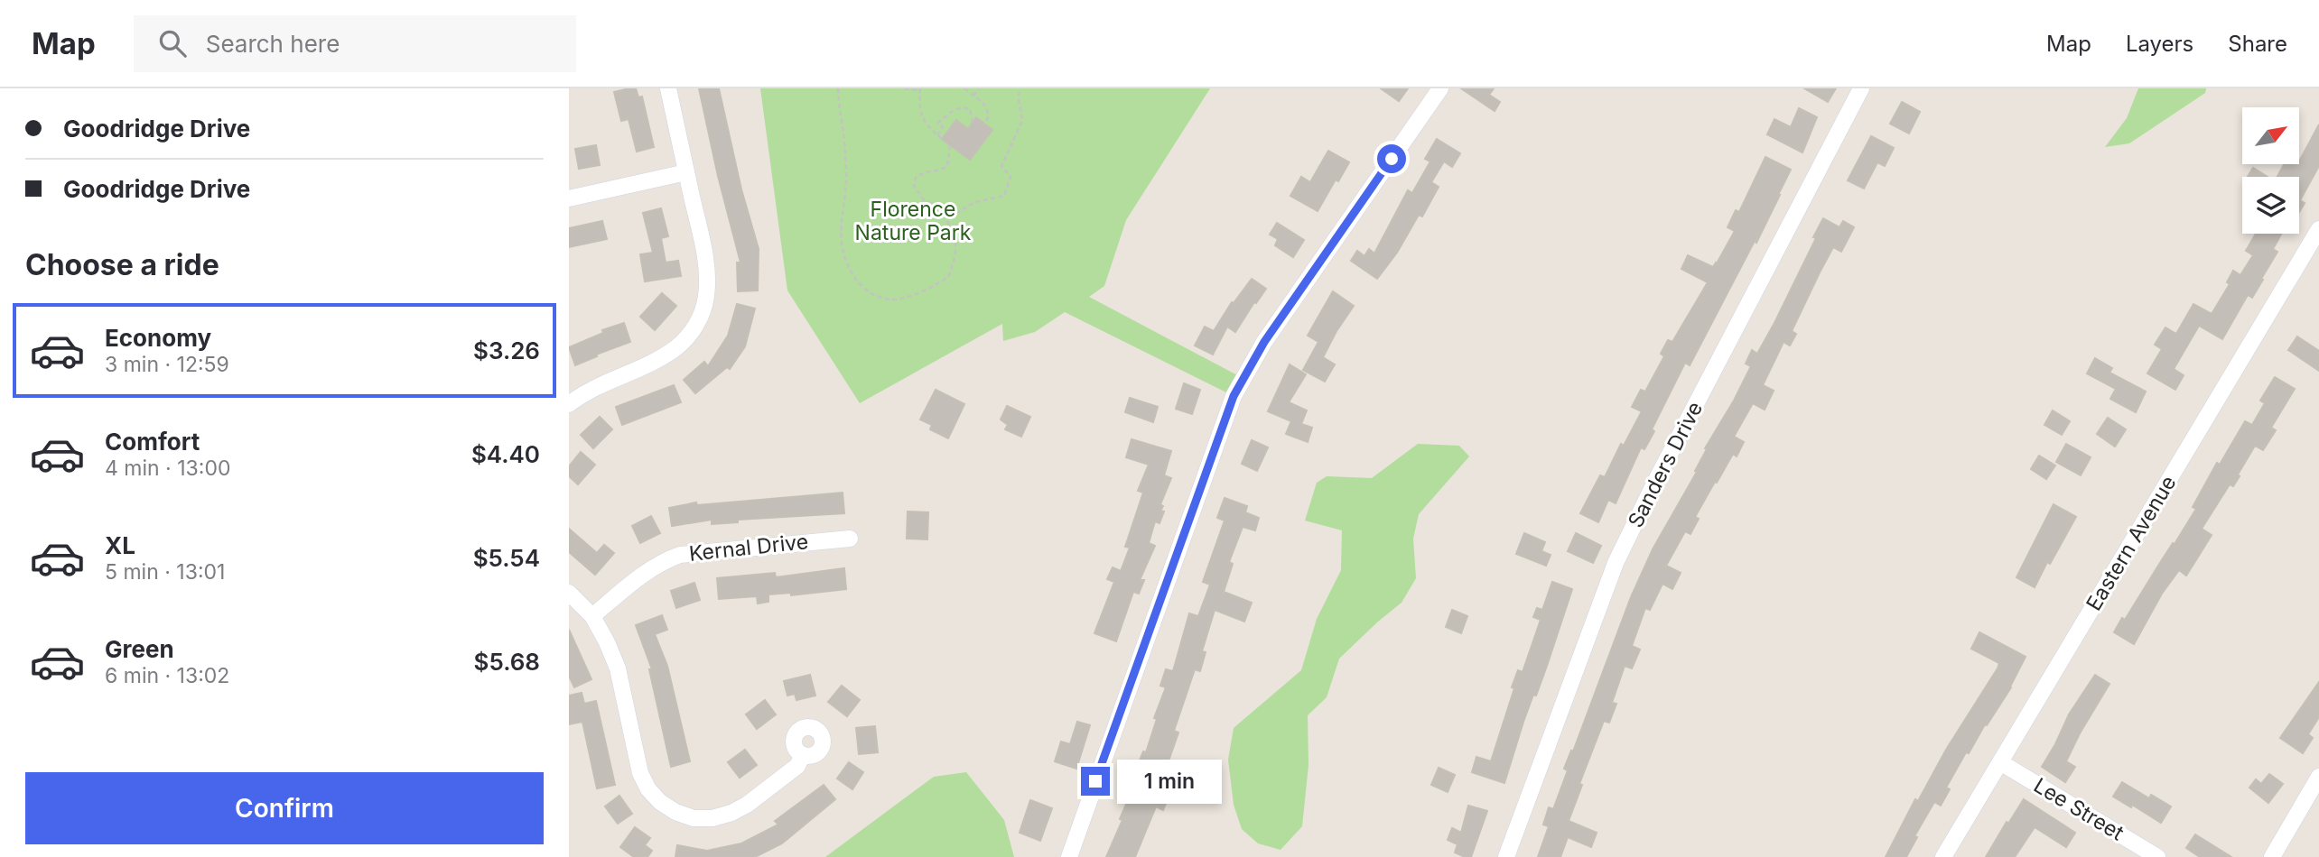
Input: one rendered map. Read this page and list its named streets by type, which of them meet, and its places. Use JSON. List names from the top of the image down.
{
  "streets": {
    "street": [
      "Sanders Drive",
      "Eastern Avenue",
      "Kernal Drive",
      "Lee Street"
    ]
  },
  "crossings": [
    ["Eastern Avenue", "Lee Street"]
  ],
  "parks": ["Florence Nature Park"],
  "north": "top right",
  "page": {
    "header": "Map",
    "search": "Search here",
    "nav": ["Map", "Layers", "Share"],
    "banner": ["Goodridge Drive", "Goodridge Drive"],
    "heading": "Choose a ride",
    "list": [
      {
        "name": "Economy",
        "note": "3 min · 12:59",
        "value": "$3.26"
      },
      {
        "name": "Comfort",
        "note": "4 min · 13:00",
        "value": "$4.40"
      },
      {
        "name": "XL",
        "note": "5 min · 13:01",
        "value": "$5.54"
      },
      {
        "name": "Green",
        "note": "6 min · 13:02",
        "value": "$5.68"
      }
    ],
    "buttons": "Confirm",
    "bubble": "1 min"
  }
}
